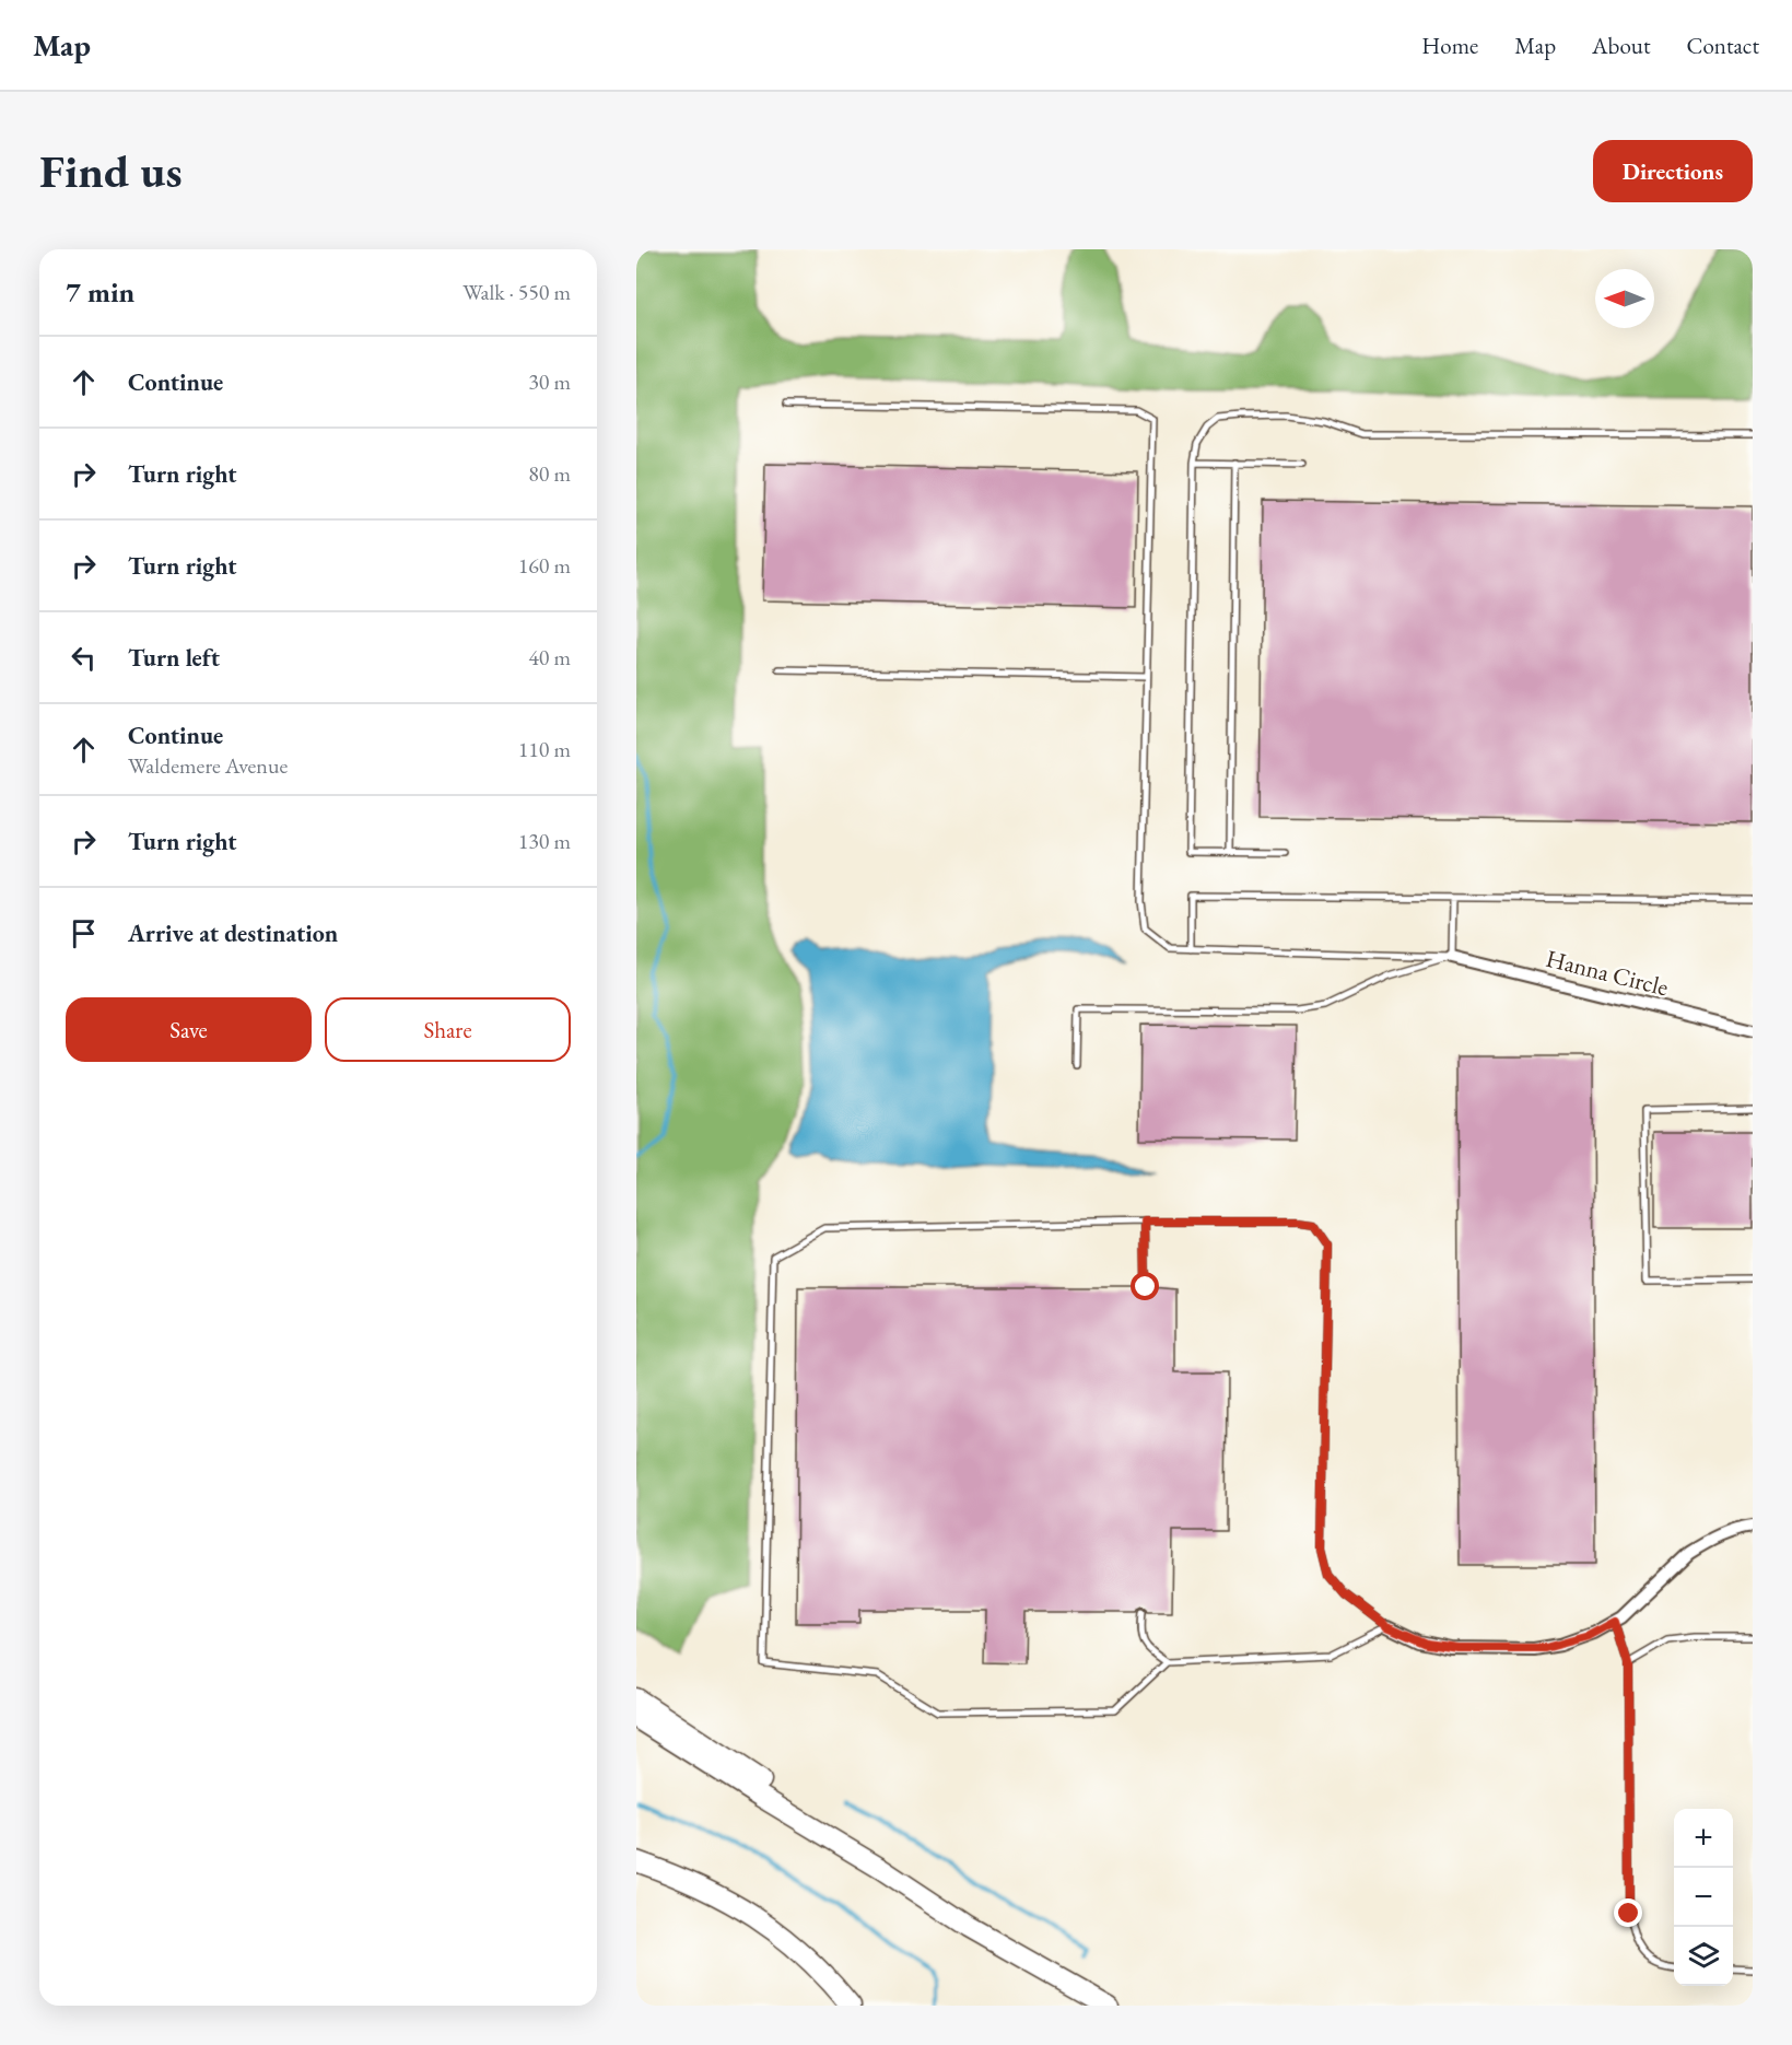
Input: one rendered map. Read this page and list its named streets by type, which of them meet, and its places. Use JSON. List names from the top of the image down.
{
  "streets": {
    "street": ["Hanna Circle"]
  },
  "north": "left",
  "page": {
    "header": "Map",
    "nav": [
      "Home",
      "Map",
      "About",
      "Contact"
    ],
    "buttons": [
      "Directions",
      ["Save", "Share"]
    ],
    "title": "Find us",
    "heading": ["7 min", "Walk · 550 m"],
    "list": [
      ["Continue", "30 m"],
      ["Turn right", "80 m"],
      ["Turn right", "160 m"],
      ["Turn left", "40 m"],
      ["Continue", "Waldemere Avenue", "110 m"],
      ["Turn right", "130 m"],
      "Arrive at destination"
    ],
    "map_buttons": ["+", "−"]
  }
}
